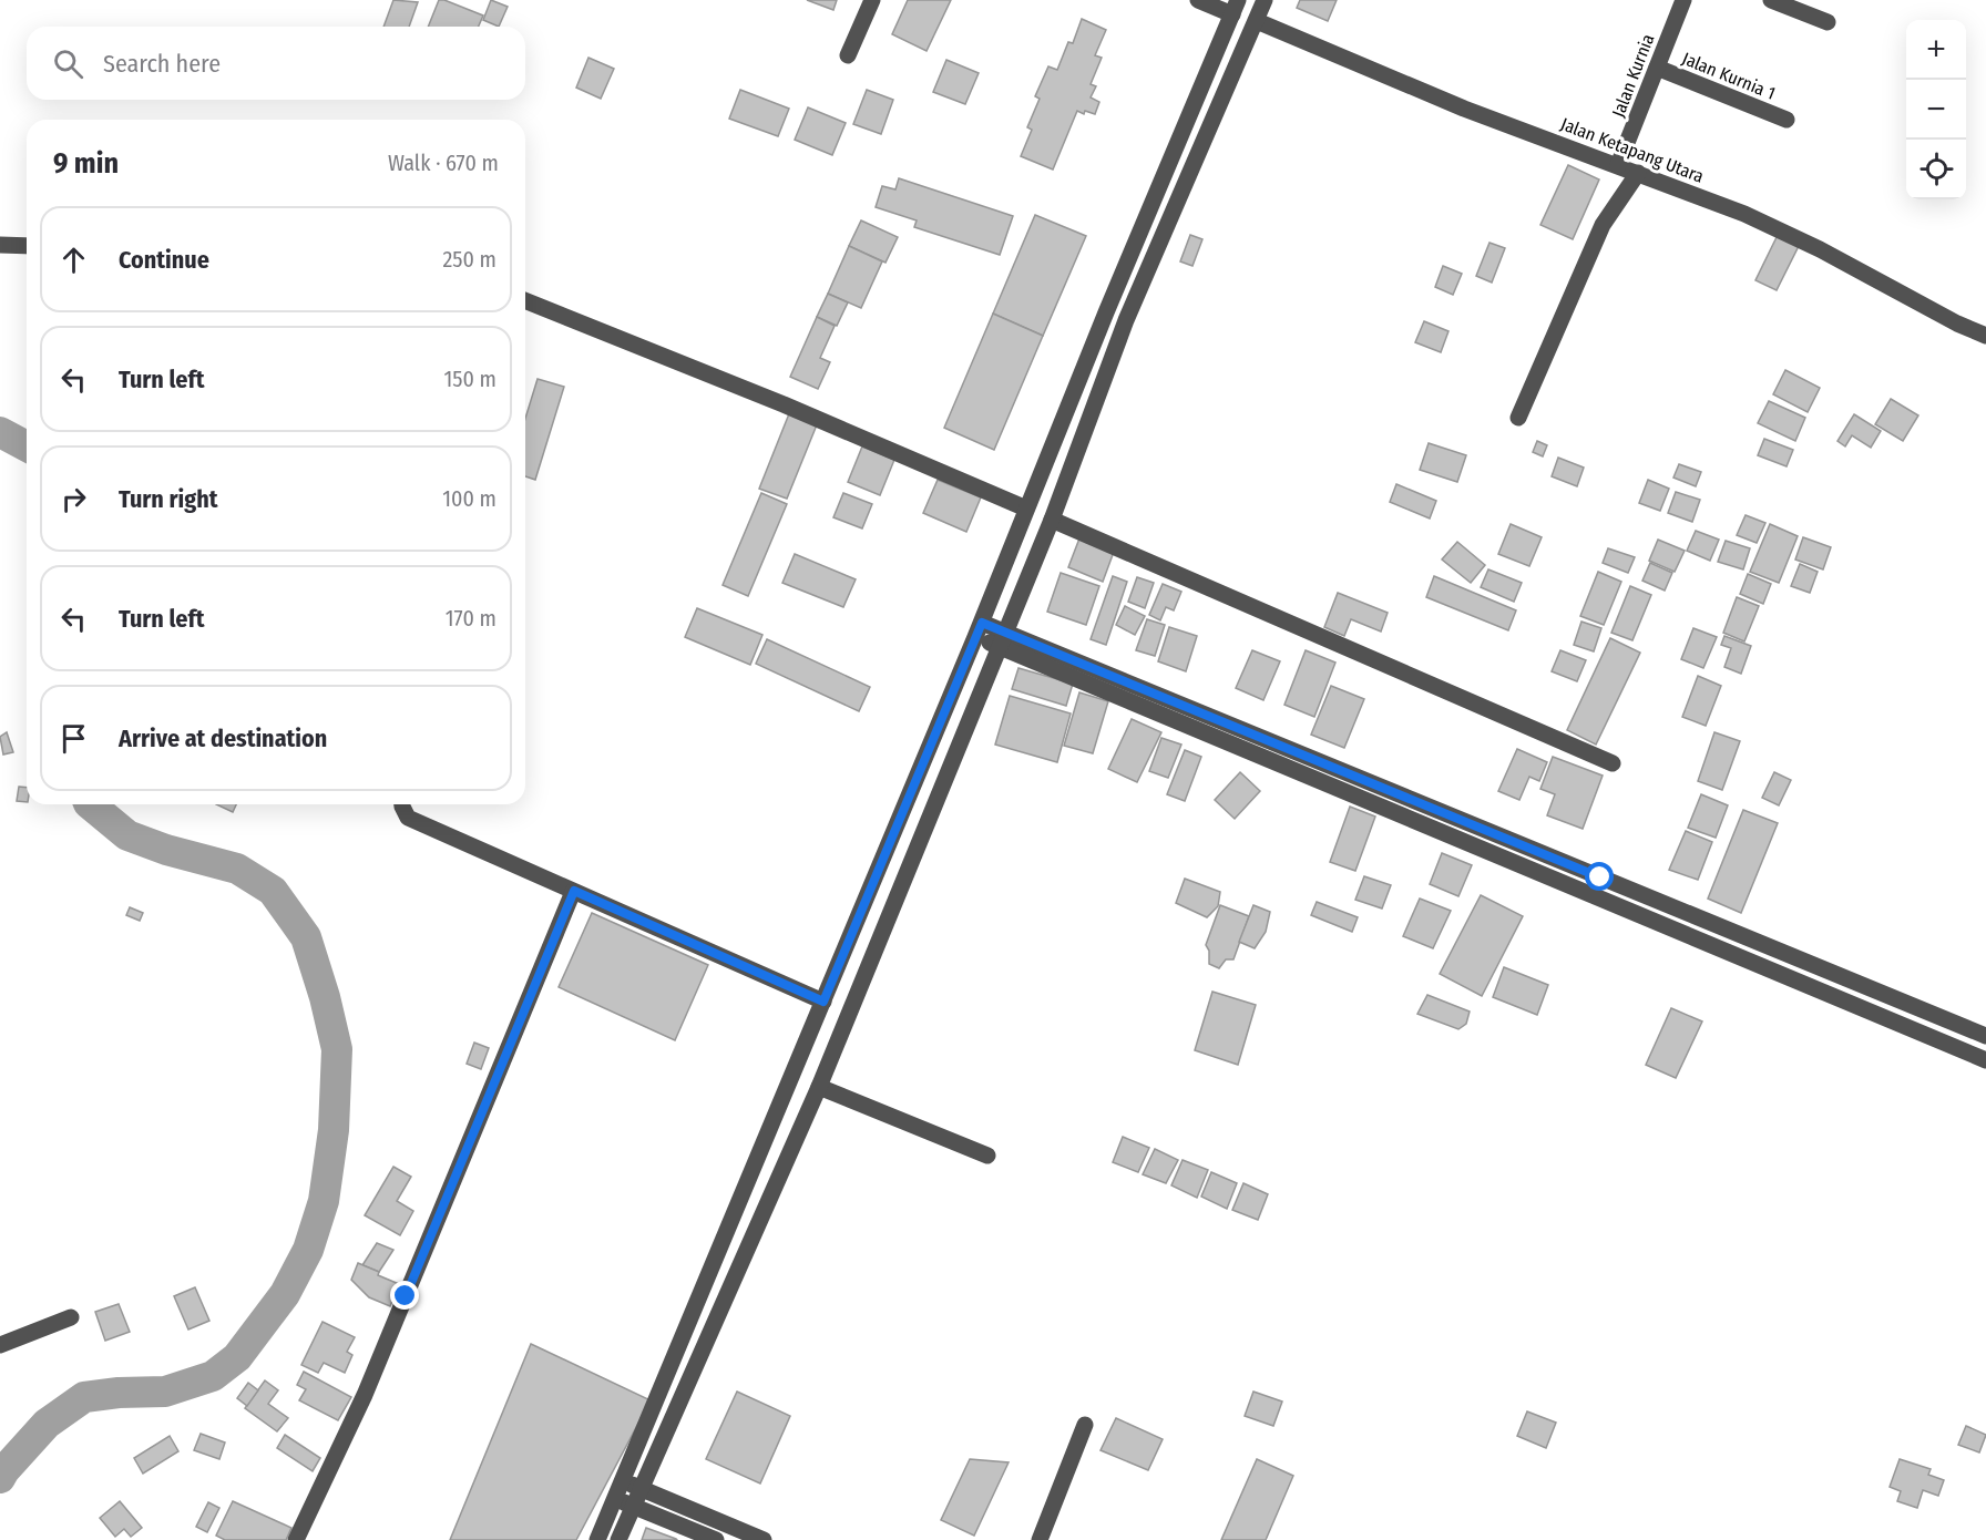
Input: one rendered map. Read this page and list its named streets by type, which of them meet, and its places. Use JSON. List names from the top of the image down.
{
  "streets": {
    "street": ["Jalan Kurnia", "Jalan Kurnia 1", "Jalan Ketapang Utara"]
  },
  "crossings": [
    ["Jalan Kurnia", "Jalan Kurnia 1"],
    ["Jalan Kurnia", "Jalan Ketapang Utara"]
  ],
  "page": {
    "map_buttons": ["+", "−"],
    "search": "Search here",
    "heading": ["9 min", "Walk · 670 m"],
    "list": [
      ["Continue", "250 m"],
      ["Turn left", "150 m"],
      ["Turn right", "100 m"],
      ["Turn left", "170 m"],
      "Arrive at destination"
    ]
  }
}
